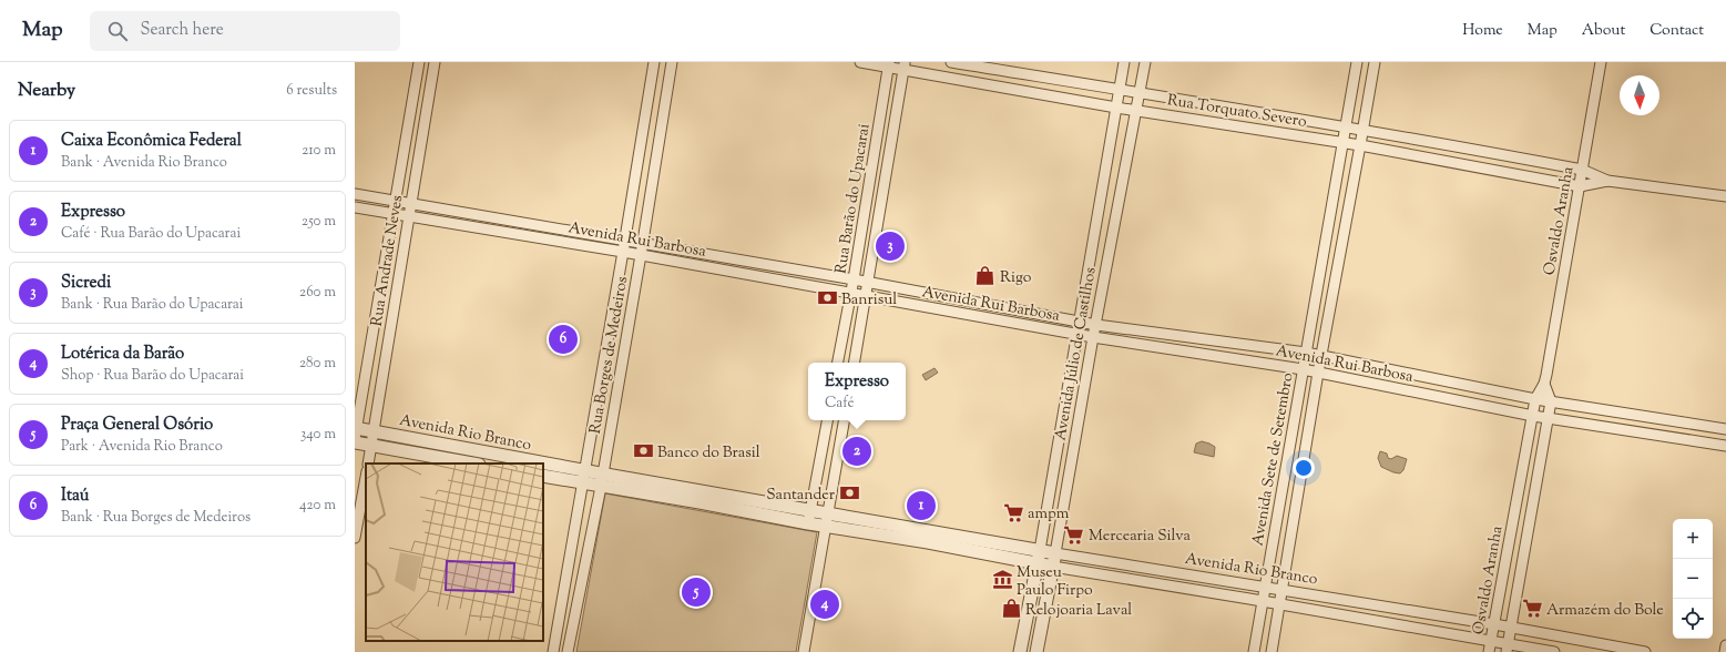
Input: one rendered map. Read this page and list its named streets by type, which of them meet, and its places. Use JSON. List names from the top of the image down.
{
  "streets": {
    "street": [
      "Rua Torquato Severo",
      "Rua Barão do Upacarai",
      "Osvaldo Aranha",
      "Avenida Rui Barbosa",
      "Rua Andrade Neves",
      "Avenida Júlio de Castilhos",
      "Rua Borges de Medeiros",
      "Avenida Rio Branco",
      "Avenida Sete de Setembro"
    ]
  },
  "crossings": [
    ["Rua Torquato Severo", "Rua Barão do Upacarai"],
    ["Rua Torquato Severo", "Osvaldo Aranha"],
    ["Rua Torquato Severo", "Avenida Júlio de Castilhos"],
    ["Rua Torquato Severo", "Avenida Sete de Setembro"],
    ["Rua Barão do Upacarai", "Avenida Rui Barbosa"],
    ["Osvaldo Aranha", "Avenida Rui Barbosa"],
    ["Osvaldo Aranha", "Avenida Rio Branco"],
    ["Avenida Rui Barbosa", "Rua Andrade Neves"],
    ["Avenida Rui Barbosa", "Avenida Júlio de Castilhos"],
    ["Avenida Rui Barbosa", "Rua Borges de Medeiros"],
    ["Avenida Rui Barbosa", "Avenida Sete de Setembro"],
    ["Rua Andrade Neves", "Avenida Rio Branco"],
    ["Avenida Júlio de Castilhos", "Avenida Rio Branco"],
    ["Rua Borges de Medeiros", "Avenida Rio Branco"],
    ["Avenida Rio Branco", "Avenida Sete de Setembro"]
  ],
  "places": {
    "shop": ["Rigo", "Relojoaria Laval"],
    "bank": ["Banrisul", "Banco do Brasil", "Santander"],
    "supermarket": ["ampm", "Mercearia Silva", "Armazém do Bole"],
    "museum": ["Museu Paulo Firpo"]
  },
  "north": "bottom",
  "page": {
    "header": "Map",
    "search": "Search here",
    "nav": [
      "Home",
      "Map",
      "About",
      "Contact"
    ],
    "heading": ["Nearby", "6 results"],
    "list": [
      {
        "mark": "1",
        "name": "Caixa Econômica Federal",
        "note": "Bank · Avenida Rio Branco",
        "value": "210 m"
      },
      {
        "mark": "2",
        "name": "Expresso",
        "note": "Café · Rua Barão do Upacarai",
        "value": "250 m"
      },
      {
        "mark": "3",
        "name": "Sicredi",
        "note": "Bank · Rua Barão do Upacarai",
        "value": "260 m"
      },
      {
        "mark": "4",
        "name": "Lotérica da Barão",
        "note": "Shop · Rua Barão do Upacarai",
        "value": "280 m"
      },
      {
        "mark": "5",
        "name": "Praça General Osório",
        "note": "Park · Avenida Rio Branco",
        "value": "340 m"
      },
      {
        "mark": "6",
        "name": "Itaú",
        "note": "Bank · Rua Borges de Medeiros",
        "value": "420 m"
      }
    ],
    "pins": [
      "3",
      "6",
      "2",
      "1",
      "5",
      "4"
    ],
    "popup": ["Expresso", "Café"],
    "map_buttons": ["+", "−"]
  }
}
